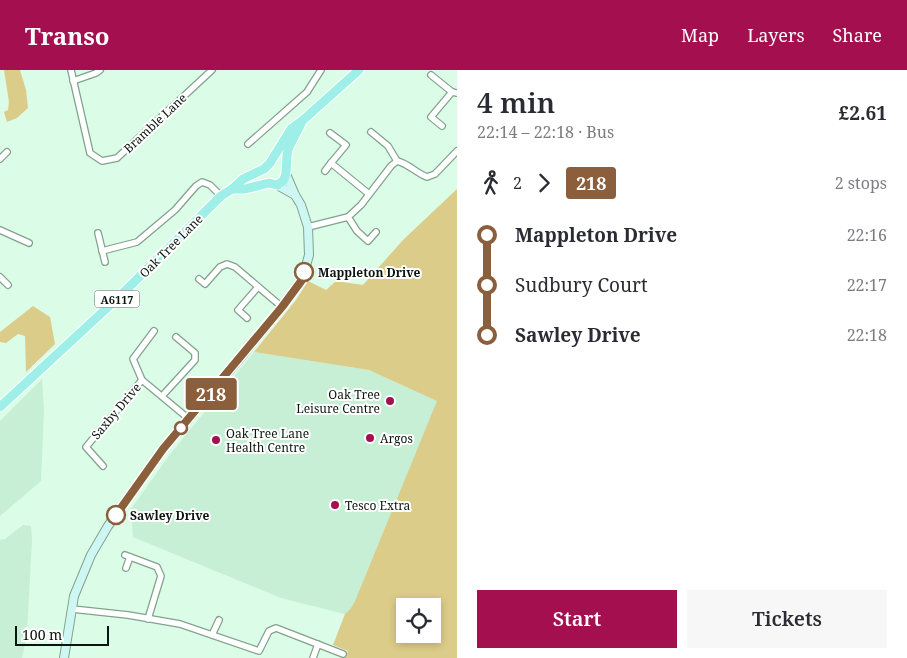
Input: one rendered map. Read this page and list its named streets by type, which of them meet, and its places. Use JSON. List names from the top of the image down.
{
  "streets": {
    "main road": ["Oak Tree Lane", "A6117"],
    "street": ["Bramble Lane", "Saxby Drive"]
  },
  "places": [
    "Mappleton Drive",
    "Oak Tree Leisure Centre",
    "Argos",
    "Oak Tree Lane Health Centre",
    "Tesco Extra",
    "Sawley Drive"
  ],
  "lines": ["bus line 218"],
  "scale_bar": "100 m",
  "page": {
    "header": "Transo",
    "nav": ["Map", "Layers", "Share"],
    "on_map": "218",
    "heading": ["4 min", "22:14 – 22:18 · Bus", "£2.61"],
    "legs": ["2", "218", "2 stops"],
    "list": [
      {
        "name": "Mappleton Drive",
        "value": "22:16"
      },
      {
        "name": "Sudbury Court",
        "value": "22:17"
      },
      {
        "name": "Sawley Drive",
        "value": "22:18"
      }
    ],
    "buttons": ["Start", "Tickets"],
    "scale": "100 m"
  }
}
